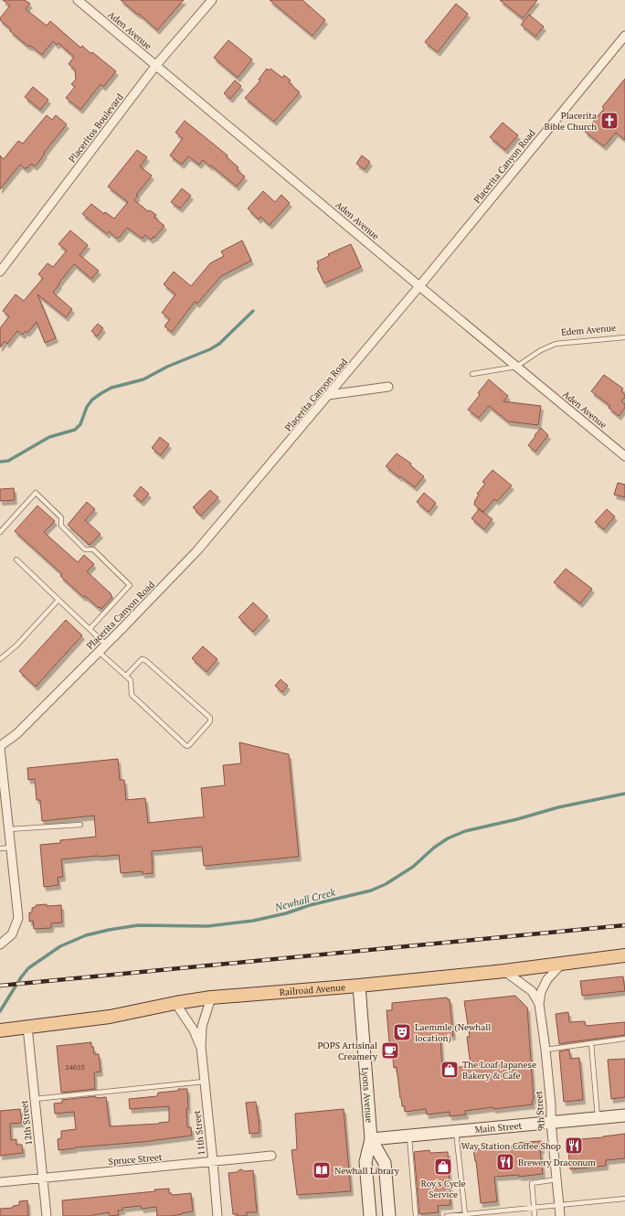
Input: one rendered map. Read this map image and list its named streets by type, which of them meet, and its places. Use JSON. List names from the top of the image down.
{
  "streets": {
    "main road": ["Railroad Avenue", "Lyons Avenue", "Main Street"],
    "street": [
      "Aden Avenue",
      "Placeritos Boulevard",
      "Placerita Canyon Road",
      "9th Street",
      "12th Street",
      "11th Street",
      "Spruce Street"
    ],
    "lane": ["Edem Avenue"]
  },
  "crossings": [
    ["Aden Avenue", "Placeritos Boulevard"],
    ["Aden Avenue", "Placerita Canyon Road"],
    ["Aden Avenue", "Edem Avenue"],
    ["Railroad Avenue", "Lyons Avenue"],
    ["Railroad Avenue", "9th Street"],
    ["Railroad Avenue", "12th Street"],
    ["Railroad Avenue", "11th Street"],
    ["Lyons Avenue", "Main Street"],
    ["9th Street", "Main Street"],
    ["12th Street", "Spruce Street"],
    ["11th Street", "Spruce Street"]
  ],
  "water": ["Newhall Creek"],
  "places": {
    "church": ["Placerita Bible Church"],
    "theatre": ["Laemmle (Newhall location)"],
    "cafe": ["POPS Artisinal Creamery"],
    "shop": ["The Loaf Japanese Bakery & Cafe", "Roy's Cycle Service"],
    "restaurant": ["Way Station Coffee Shop", "Brewery Draconum"],
    "library": ["Newhall Library"]
  },
  "house_numbers": ["24635"]
}
